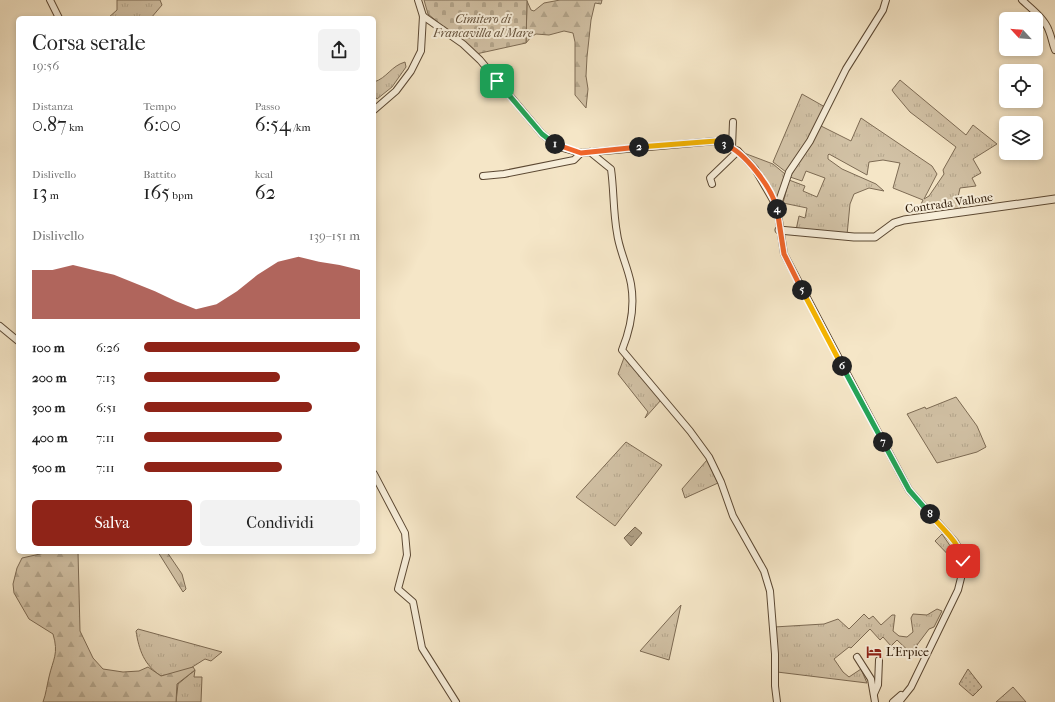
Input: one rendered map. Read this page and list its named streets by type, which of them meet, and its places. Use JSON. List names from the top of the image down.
{
  "streets": {
    "street": ["Contrada Vallone"]
  },
  "parks": ["Cimitero di Francavilla al Mare"],
  "places": {
    "hotel": ["L'Erpice"]
  },
  "north": "top left",
  "page": {
    "heading": ["Corsa serale", "19:56"],
    "stats": [
      ["Distanza", "0.87 km"],
      ["Tempo", "6:00"],
      ["Passo", "6:54 /km"],
      ["Dislivello", "13 m"],
      ["Battito", "165 bpm"],
      ["kcal", "62"]
    ],
    "pins": [
      "1",
      "3",
      "2",
      "4",
      "5",
      "6",
      "7",
      "8"
    ],
    "chart": ["Dislivello", "139–151 m"],
    "list": [
      {
        "name": "100 m",
        "note": "6:26"
      },
      {
        "name": "200 m",
        "note": "7:13"
      },
      {
        "name": "300 m",
        "note": "6:51"
      },
      {
        "name": "400 m",
        "note": "7:11"
      },
      {
        "name": "500 m",
        "note": "7:11"
      }
    ],
    "buttons": ["Salva", "Condividi"]
  }
}
